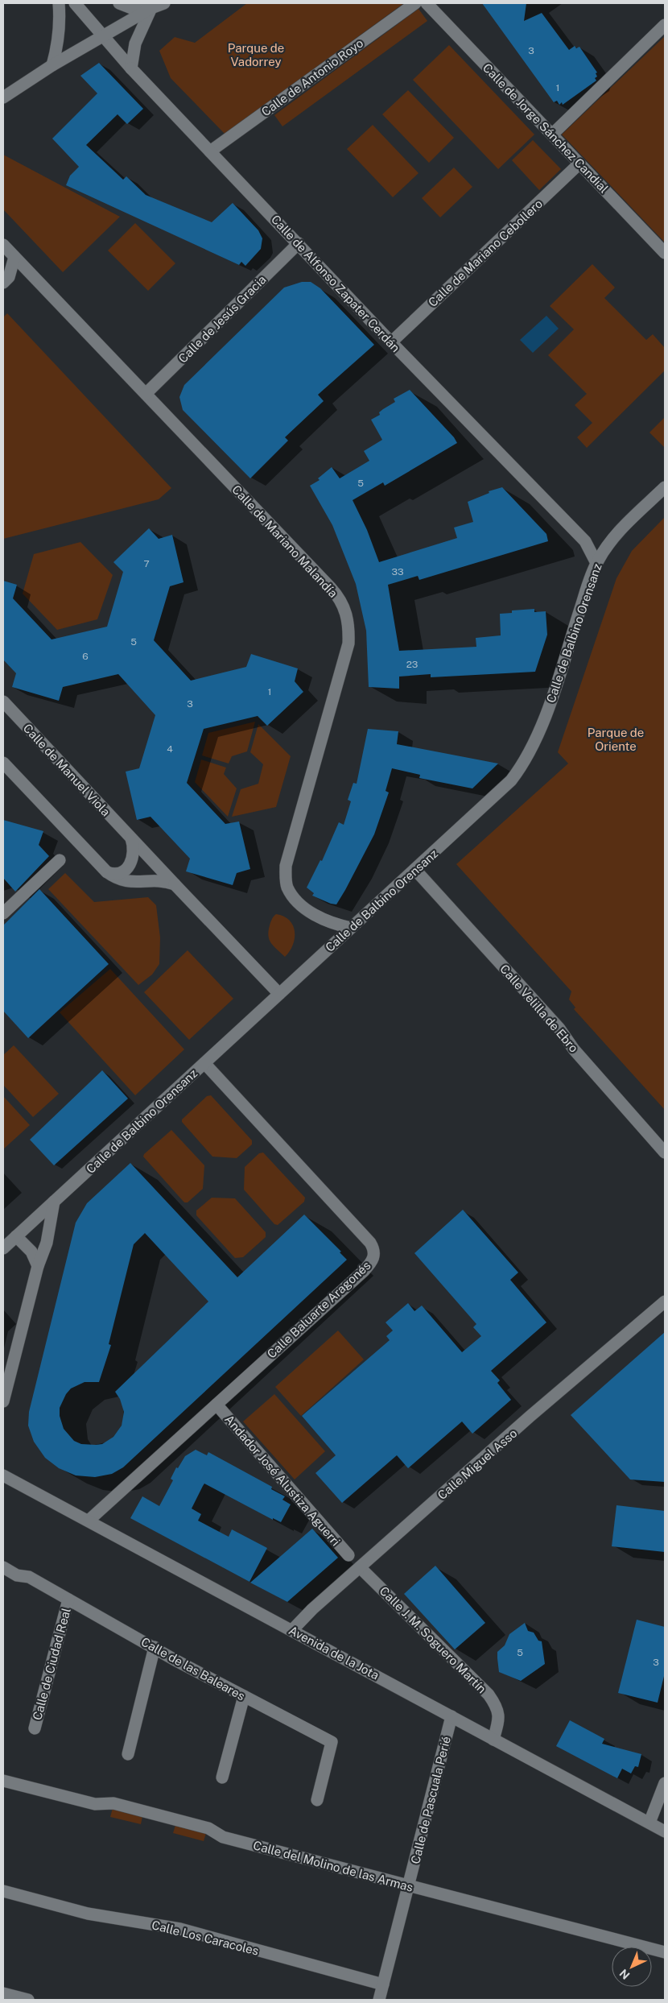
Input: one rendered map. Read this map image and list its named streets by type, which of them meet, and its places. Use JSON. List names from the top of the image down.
{
  "streets": {
    "street": [
      "Calle de Antonio Royo",
      "Calle de Jorge Sánchez Candial",
      "Calle de Mariano Cebollero",
      "Calle de Alfonso Zapater Cerdán",
      "Calle de Jesús Gracia",
      "Calle de Mariano Malandía",
      "Calle de Balbino Orensanz",
      "Calle de Manuel Viola",
      "Calle Velilla de Ebro",
      "Calle Baluarte Aragonés",
      "Calle Miguel Asso",
      "Andador José Alustiza Aguerri",
      "Calle J. M. Soguero Martín",
      "Avenida de la Jota",
      "Calle de Ciudad Real",
      "Calle de las Baleares",
      "Calle de Pascuala Perié",
      "Calle del Molino de las Armas",
      "Calle Los Caracoles"
    ]
  },
  "crossings": [
    ["Calle de Antonio Royo", "Calle de Alfonso Zapater Cerdán"],
    ["Calle de Jorge Sánchez Candial", "Calle de Mariano Cebollero"],
    ["Calle de Mariano Cebollero", "Calle de Alfonso Zapater Cerdán"],
    ["Calle de Alfonso Zapater Cerdán", "Calle de Jesús Gracia"],
    ["Calle de Alfonso Zapater Cerdán", "Calle de Balbino Orensanz"],
    ["Calle de Jesús Gracia", "Calle de Mariano Malandía"],
    ["Calle de Mariano Malandía", "Calle de Balbino Orensanz"],
    ["Calle de Balbino Orensanz", "Calle de Manuel Viola"],
    ["Calle de Balbino Orensanz", "Calle Velilla de Ebro"],
    ["Calle de Balbino Orensanz", "Calle Baluarte Aragonés"],
    ["Calle Baluarte Aragonés", "Andador José Alustiza Aguerri"],
    ["Calle Baluarte Aragonés", "Avenida de la Jota"],
    ["Calle Miguel Asso", "Calle J. M. Soguero Martín"],
    ["Calle Miguel Asso", "Avenida de la Jota"],
    ["Calle J. M. Soguero Martín", "Avenida de la Jota"],
    ["Avenida de la Jota", "Calle de Pascuala Perié"],
    ["Calle de Ciudad Real", "Calle de las Baleares"],
    ["Calle de Pascuala Perié", "Calle del Molino de las Armas"],
    ["Calle de Pascuala Perié", "Calle Los Caracoles"]
  ],
  "parks": ["Parque de Vadorrey", "Parque de Oriente"],
  "house_numbers": [
    "3",
    "1",
    "5",
    "7",
    "33",
    "5",
    "6",
    "23",
    "1",
    "3",
    "4",
    "5",
    "3"
  ],
  "north": "bottom left"
}
